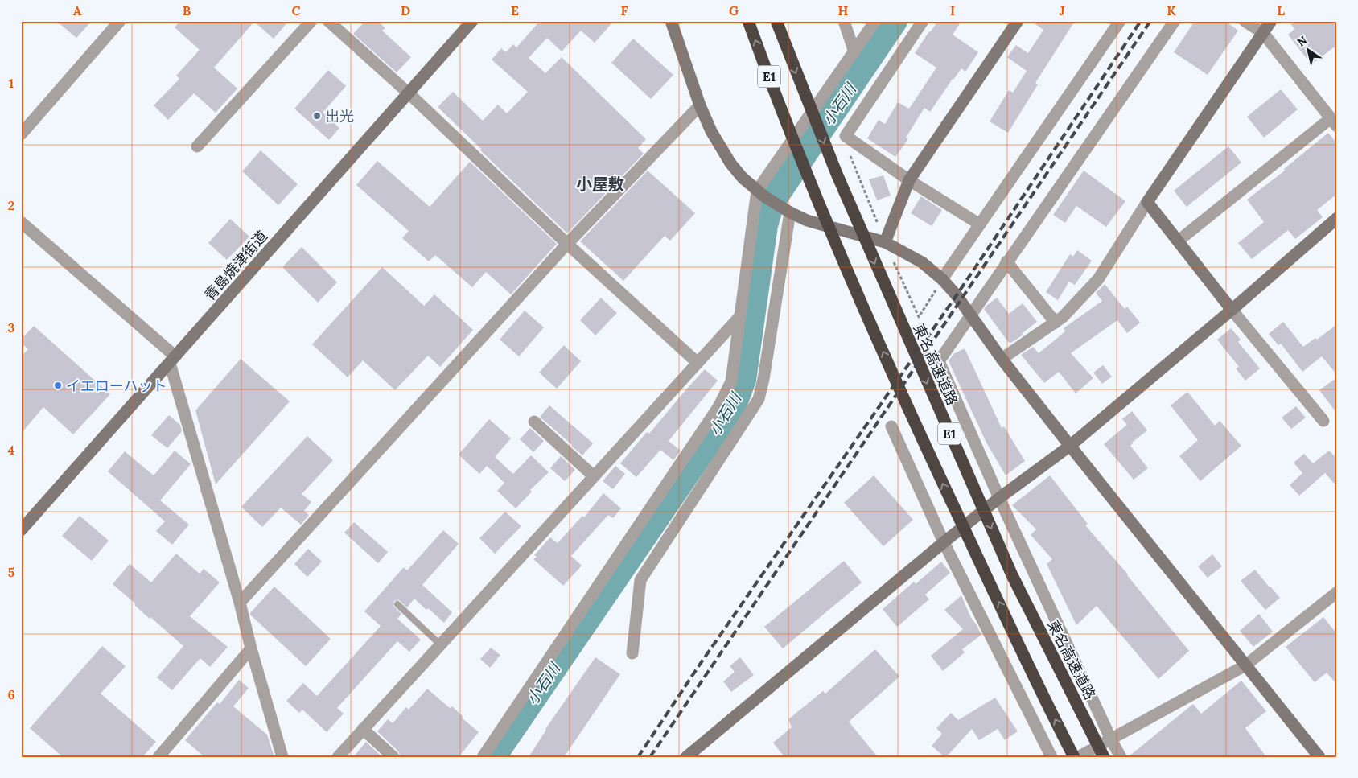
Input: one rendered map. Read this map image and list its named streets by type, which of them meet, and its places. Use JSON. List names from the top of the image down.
{
  "streets": {
    "highway": ["E1", "東名高速道路"],
    "street": ["青島焼津街道"]
  },
  "districts": ["小屋敷"],
  "water": ["小石川"],
  "places": ["出光", "イエローハット"],
  "north": "top left",
  "grid": {
    "columns": [
      "A",
      "B",
      "C",
      "D",
      "E",
      "F",
      "G",
      "H",
      "I",
      "J",
      "K",
      "L"
    ],
    "rows": [
      "1",
      "2",
      "3",
      "4",
      "5",
      "6"
    ]
  }
}
